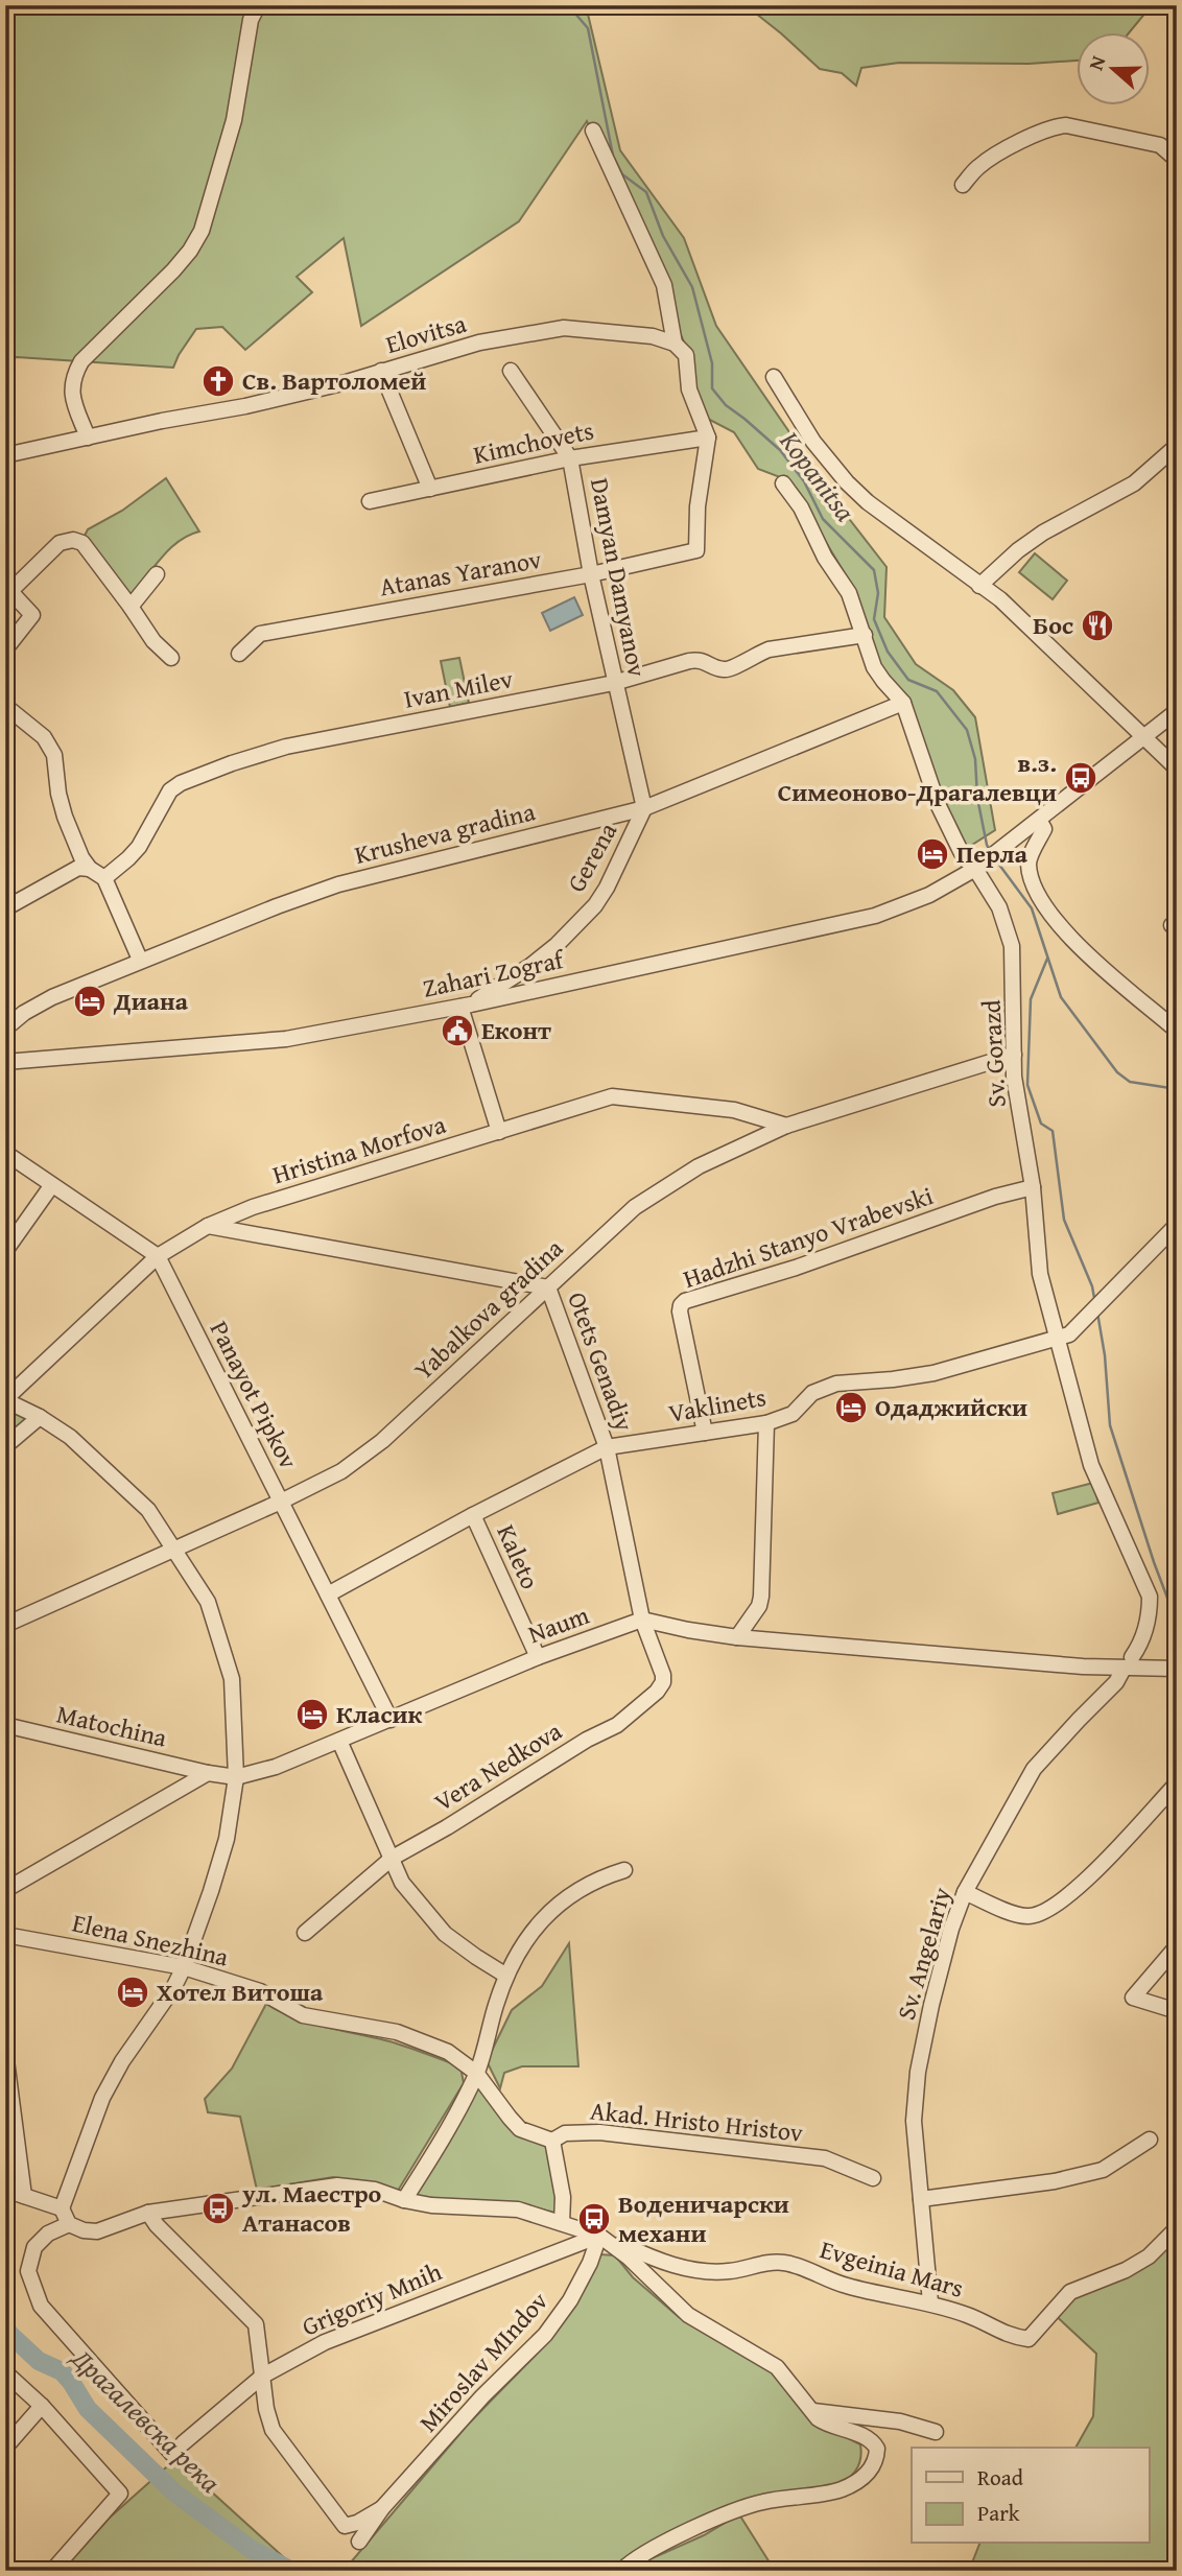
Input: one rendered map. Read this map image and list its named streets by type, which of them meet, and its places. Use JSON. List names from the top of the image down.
{
  "streets": {
    "street": [
      "Elovitsa",
      "Kimchovets",
      "Atanas Yaranov",
      "Damyan Damyanov",
      "Ivan Milev",
      "Krusheva gradina",
      "Gerena",
      "Zahari Zograf",
      "Sv. Gorazd",
      "Hristina Morfova",
      "Hadzhi Stanyo Vrabevski",
      "Yabalkova gradina",
      "Otets Genadiy",
      "Panayot Pipkov",
      "Vaklinets",
      "Kaleto",
      "Naum",
      "Matochina",
      "Vera Nedkova",
      "Elena Snezhina",
      "Sv. Angelariy",
      "Akad. Hristo Hristov",
      "Evgeinia Mars",
      "Grigoriy Mnih",
      "Miroslav MIndov"
    ]
  },
  "crossings": [
    ["Kimchovets", "Atanas Yaranov"],
    ["Kimchovets", "Damyan Damyanov"],
    ["Atanas Yaranov", "Damyan Damyanov"],
    ["Damyan Damyanov", "Ivan Milev"],
    ["Damyan Damyanov", "Krusheva gradina"],
    ["Damyan Damyanov", "Gerena"],
    ["Ivan Milev", "Sv. Gorazd"],
    ["Krusheva gradina", "Gerena"],
    ["Krusheva gradina", "Sv. Gorazd"],
    ["Gerena", "Zahari Zograf"],
    ["Zahari Zograf", "Sv. Gorazd"],
    ["Sv. Gorazd", "Hadzhi Stanyo Vrabevski"],
    ["Sv. Gorazd", "Yabalkova gradina"],
    ["Sv. Gorazd", "Vaklinets"],
    ["Sv. Gorazd", "Sv. Angelariy"],
    ["Hristina Morfova", "Yabalkova gradina"],
    ["Hristina Morfova", "Otets Genadiy"],
    ["Hristina Morfova", "Panayot Pipkov"],
    ["Hadzhi Stanyo Vrabevski", "Vaklinets"],
    ["Yabalkova gradina", "Otets Genadiy"],
    ["Yabalkova gradina", "Panayot Pipkov"],
    ["Otets Genadiy", "Vaklinets"],
    ["Otets Genadiy", "Naum"],
    ["Otets Genadiy", "Vera Nedkova"],
    ["Panayot Pipkov", "Vaklinets"],
    ["Panayot Pipkov", "Naum"],
    ["Vaklinets", "Kaleto"],
    ["Kaleto", "Naum"],
    ["Naum", "Matochina"],
    ["Naum", "Vera Nedkova"],
    ["Elena Snezhina", "Akad. Hristo Hristov"],
    ["Sv. Angelariy", "Evgeinia Mars"],
    ["Evgeinia Mars", "Grigoriy Mnih"],
    ["Evgeinia Mars", "Miroslav MIndov"],
    ["Grigoriy Mnih", "Miroslav MIndov"]
  ],
  "water": ["Kopanitsa", "Драгалевска река"],
  "places": {
    "church": ["Св. Вартоломей"],
    "restaurant": ["Бос"],
    "bus stop": ["в.з. Симеоново-Драгалевци", "ул. Маестро Атанасов", "Воденичарски механи"],
    "hotel": [
      "Перла",
      "Диана",
      "Одаджийски",
      "Класик",
      "Хотел Витоша"
    ],
    "public building": ["Еконт"]
  },
  "legend": ["Road", "Park"],
  "north": "left"
}
